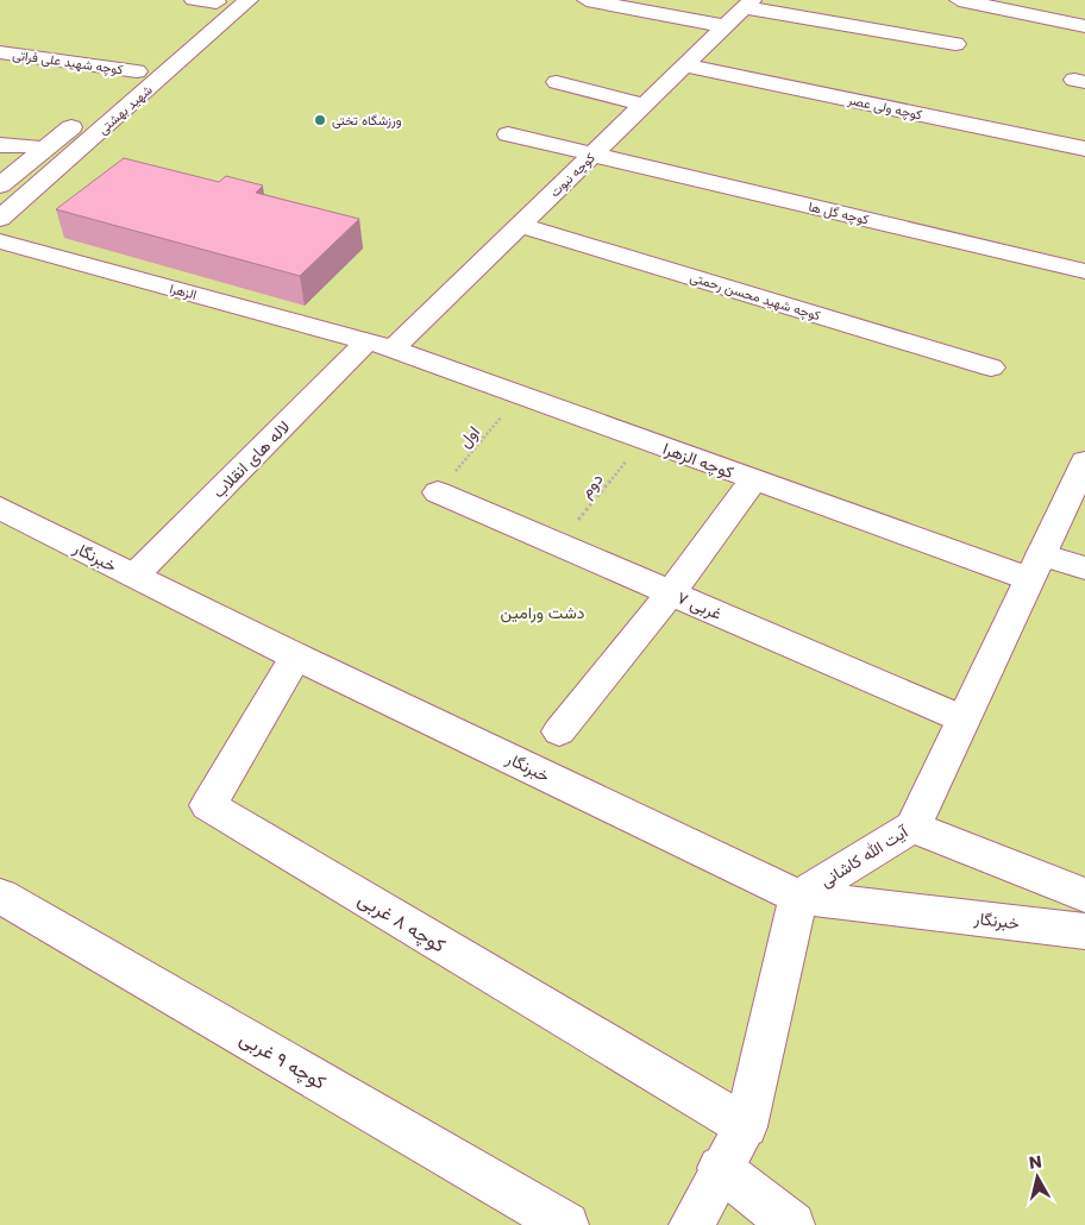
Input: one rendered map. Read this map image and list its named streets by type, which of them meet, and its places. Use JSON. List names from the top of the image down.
{
  "streets": {
    "street": [
      "کوچه شهید علی فراتی",
      "کوچه ولی عصر",
      "شهید بهشتی",
      "کوچه نبوت",
      "کوچه گل ها",
      "الزهرا",
      "کوچه شهید محسن رحمتی",
      "لاله های انقلاب",
      "کوچه الزهرا",
      "خبرنگار",
      "۷ غربی",
      "آیت الله کاشانی",
      "کوچه ۸ غربی",
      "کوچه ۹ غربی"
    ],
    "path": ["اول", "دوم"]
  },
  "crossings": [
    ["کوچه شهید علی فراتی", "شهید بهشتی"],
    ["کوچه ولی عصر", "کوچه نبوت"],
    ["کوچه نبوت", "کوچه گل ها"],
    ["کوچه نبوت", "الزهرا"],
    ["کوچه نبوت", "کوچه شهید محسن رحمتی"],
    ["کوچه نبوت", "لاله های انقلاب"],
    ["کوچه نبوت", "کوچه الزهرا"],
    ["الزهرا", "لاله های انقلاب"],
    ["الزهرا", "کوچه الزهرا"],
    ["اول", "کوچه الزهرا"],
    ["اول", "۷ غربی"],
    ["لاله های انقلاب", "کوچه الزهرا"],
    ["لاله های انقلاب", "خبرنگار"],
    ["کوچه الزهرا", "دوم"],
    ["کوچه الزهرا", "آیت الله کاشانی"],
    ["دوم", "۷ غربی"],
    ["خبرنگار", "آیت الله کاشانی"],
    ["خبرنگار", "کوچه ۸ غربی"],
    ["۷ غربی", "آیت الله کاشانی"]
  ],
  "parks": ["دشت ورامین"],
  "places": ["ورزشگاه تختی"],
  "north": "top"
}
